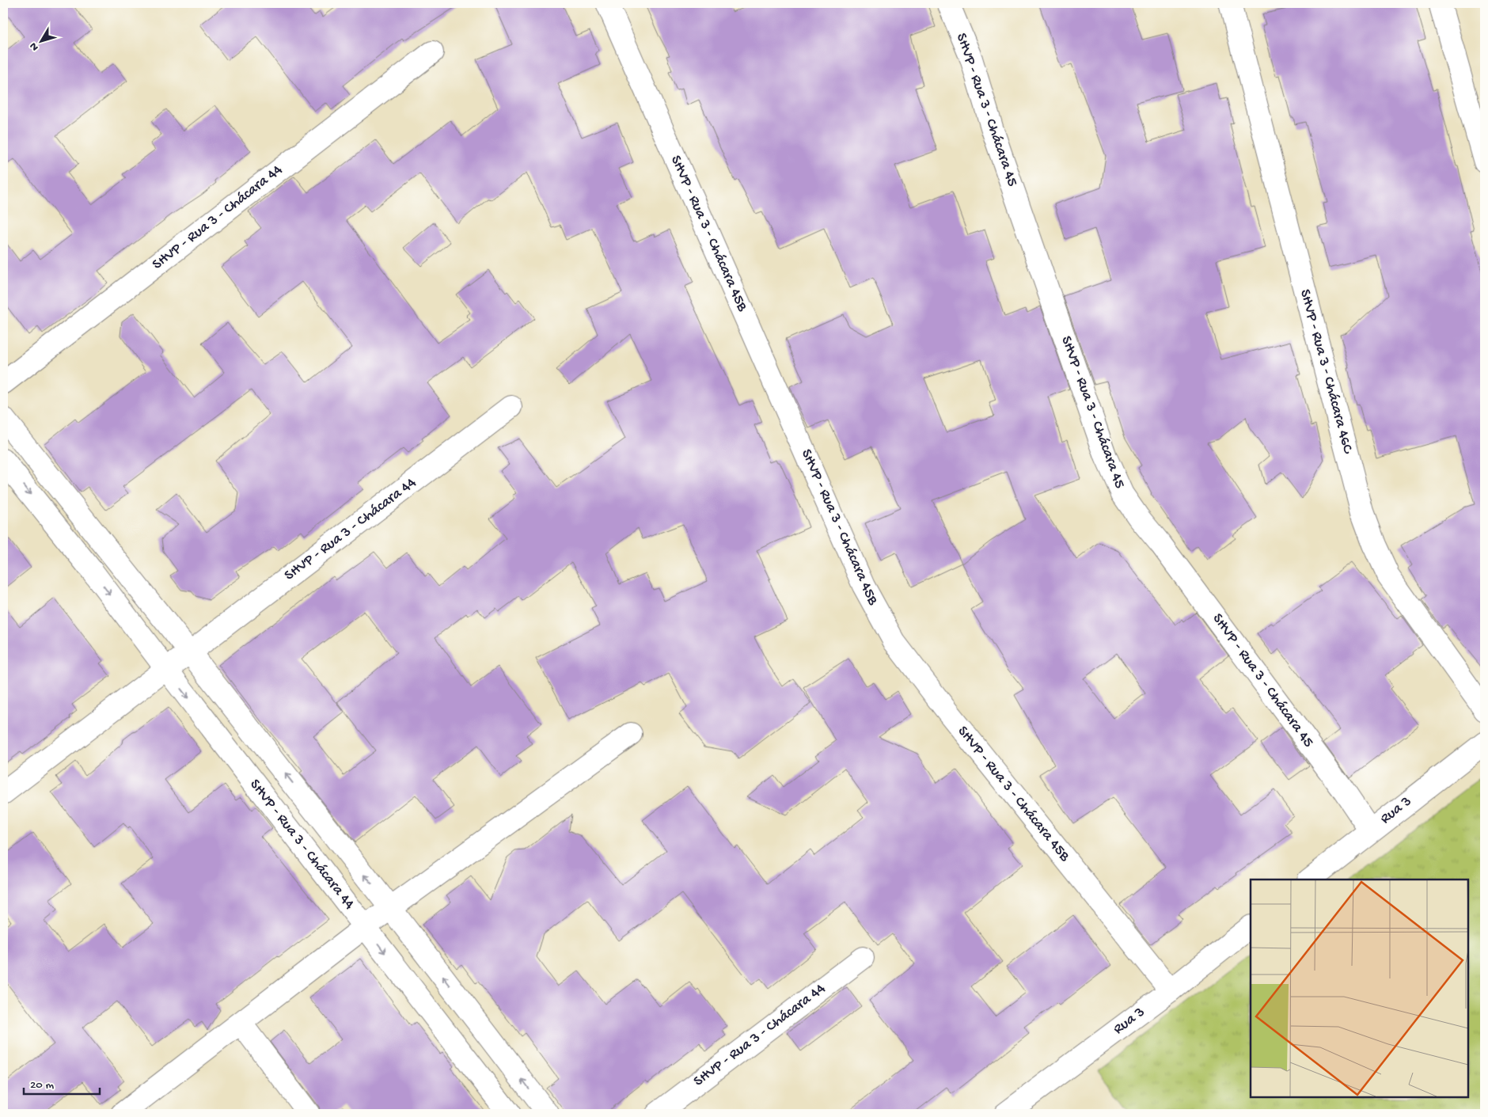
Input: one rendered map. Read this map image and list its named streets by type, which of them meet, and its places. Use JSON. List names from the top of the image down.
{
  "streets": {
    "street": [
      "SHVP - Rua 3 - Chácara 45",
      "SHVP - Rua 3 - Chácara 44",
      "SHVP - Rua 3 - Chácara 45B",
      "SHVP - Rua 3 - Chácara 46C",
      "Rua 3"
    ]
  },
  "crossings": [
    ["SHVP - Rua 3 - Chácara 45", "Rua 3"],
    ["SHVP - Rua 3 - Chácara 45B", "Rua 3"]
  ],
  "scale_bar": "20 m",
  "north": "bottom left"
}
